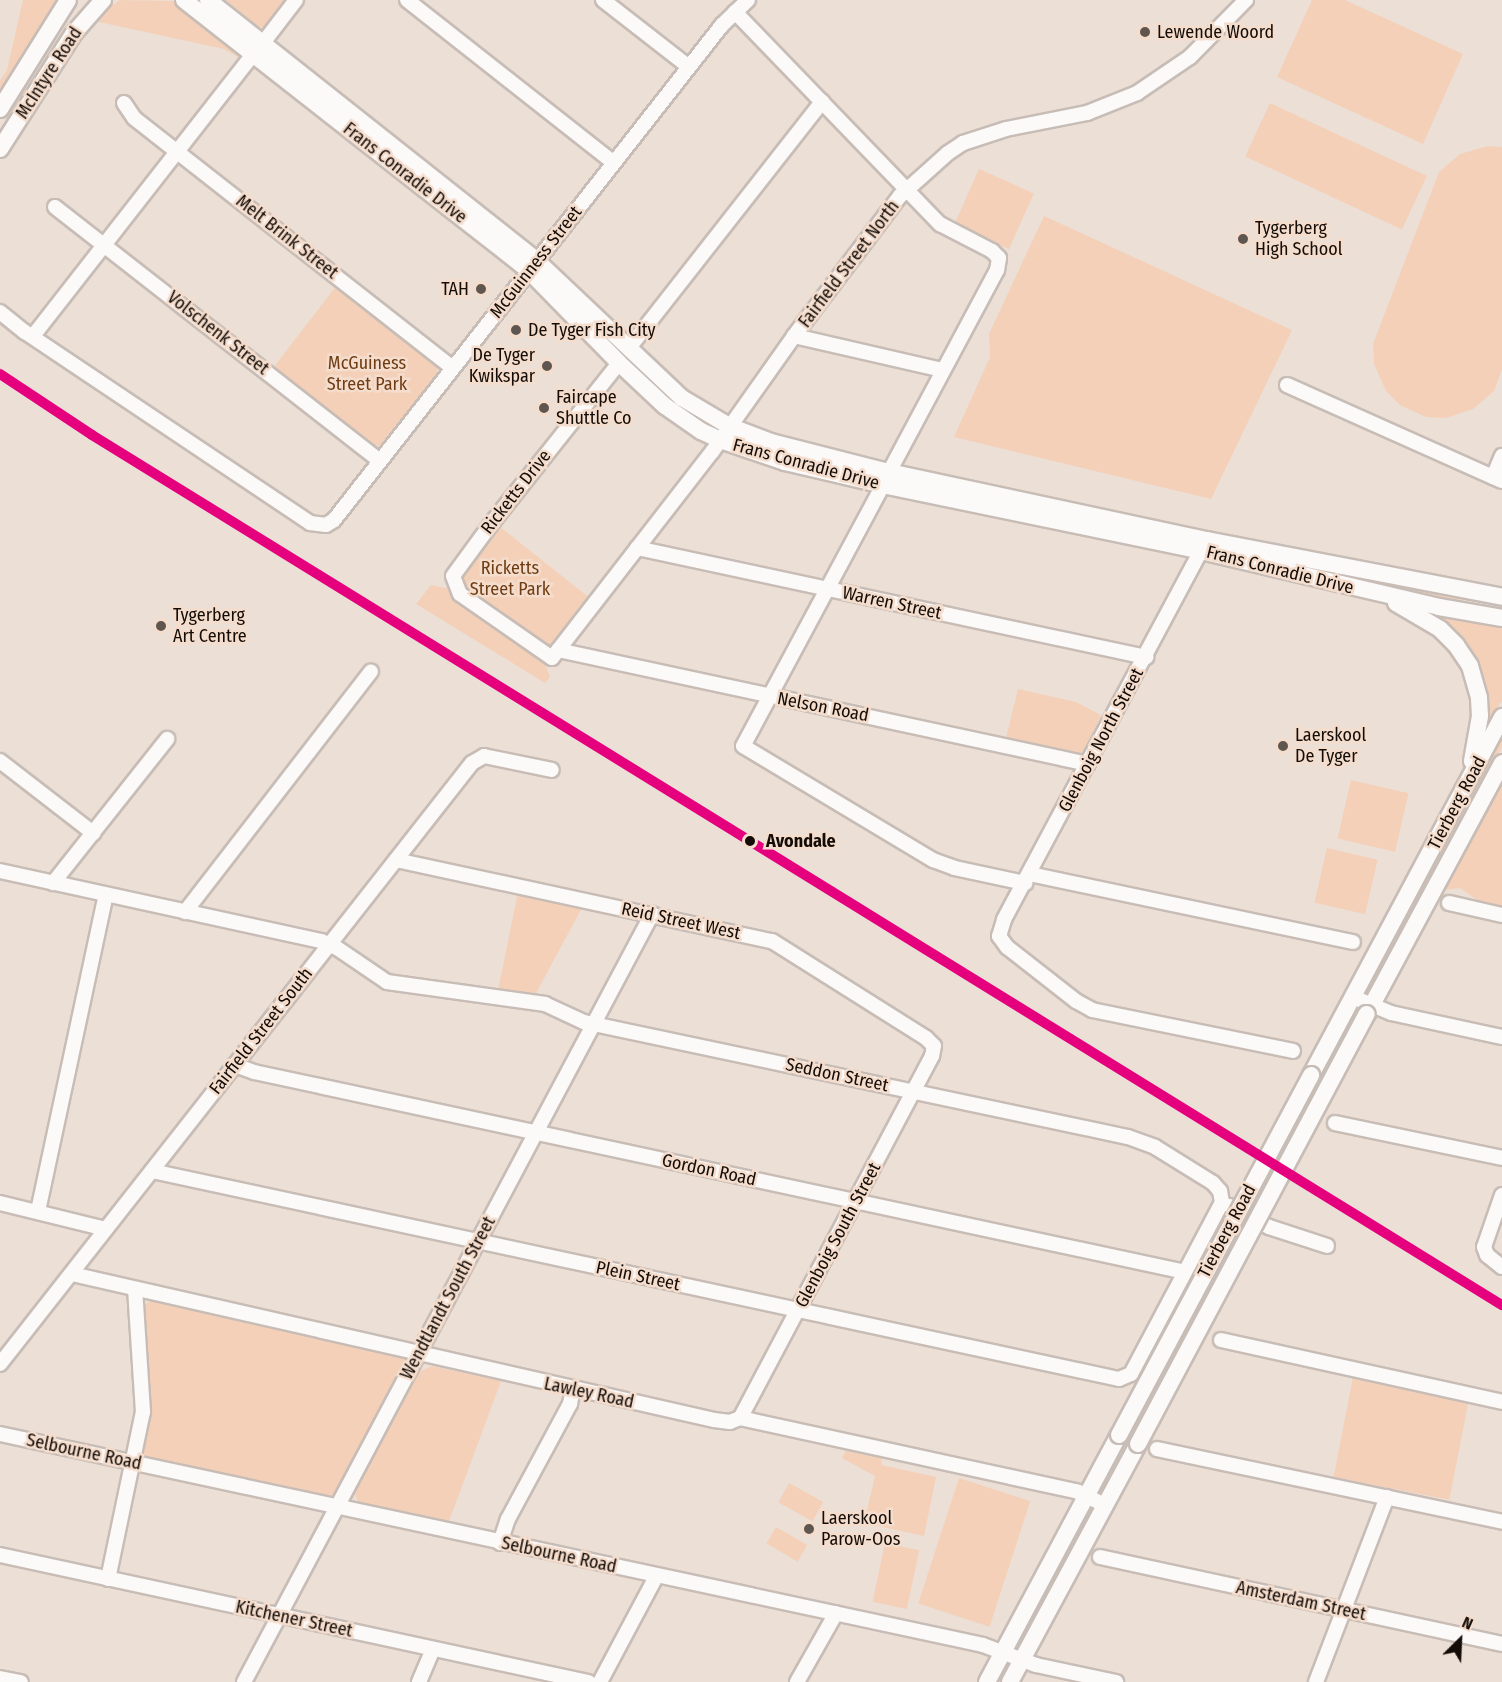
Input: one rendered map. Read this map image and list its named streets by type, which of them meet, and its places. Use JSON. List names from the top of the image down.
{
  "streets": {
    "main road": ["McIntyre Road", "Frans Conradie Drive", "Tierberg Road"],
    "street": [
      "Melt Brink Street",
      "McGuinness Street",
      "Fairfield Street North",
      "Volschenk Street",
      "Ricketts Drive",
      "Warren Street",
      "Nelson Road",
      "Glenboig North Street",
      "Reid Street West",
      "Fairfield Street South",
      "Seddon Street",
      "Gordon Road",
      "Glenboig South Street",
      "Plein Street",
      "Wendtlandt South Street",
      "Lawley Road",
      "Selbourne Road",
      "Amsterdam Street",
      "Kitchener Street"
    ]
  },
  "crossings": [
    ["Frans Conradie Drive", "McGuinness Street"],
    ["Frans Conradie Drive", "Fairfield Street North"],
    ["Frans Conradie Drive", "Ricketts Drive"],
    ["Frans Conradie Drive", "Glenboig North Street"],
    ["Melt Brink Street", "McGuinness Street"],
    ["McGuinness Street", "Volschenk Street"],
    ["Fairfield Street North", "Ricketts Drive"],
    ["Fairfield Street North", "Warren Street"],
    ["Fairfield Street North", "Nelson Road"],
    ["Ricketts Drive", "Nelson Road"],
    ["Warren Street", "Glenboig North Street"],
    ["Nelson Road", "Glenboig North Street"],
    ["Tierberg Road", "Lawley Road"],
    ["Tierberg Road", "Selbourne Road"],
    ["Reid Street West", "Fairfield Street South"],
    ["Reid Street West", "Glenboig South Street"],
    ["Reid Street West", "Wendtlandt South Street"],
    ["Fairfield Street South", "Seddon Street"],
    ["Fairfield Street South", "Gordon Road"],
    ["Fairfield Street South", "Plein Street"],
    ["Fairfield Street South", "Lawley Road"],
    ["Seddon Street", "Glenboig South Street"],
    ["Seddon Street", "Wendtlandt South Street"],
    ["Gordon Road", "Glenboig South Street"],
    ["Gordon Road", "Plein Street"],
    ["Gordon Road", "Wendtlandt South Street"],
    ["Glenboig South Street", "Plein Street"],
    ["Glenboig South Street", "Lawley Road"],
    ["Plein Street", "Wendtlandt South Street"],
    ["Wendtlandt South Street", "Lawley Road"],
    ["Wendtlandt South Street", "Selbourne Road"],
    ["Wendtlandt South Street", "Kitchener Street"]
  ],
  "parks": ["McGuiness Street Park", "Ricketts Street Park"],
  "places": [
    "Lewende Woord",
    "Tygerberg High School",
    "TAH",
    "De Tyger Fish City",
    "De Tyger Kwikspar",
    "Faircape Shuttle Co",
    "Tygerberg Art Centre",
    "Laerskool De Tyger",
    "Avondale",
    "Laerskool Parow-Oos"
  ],
  "north": "top right"
}
